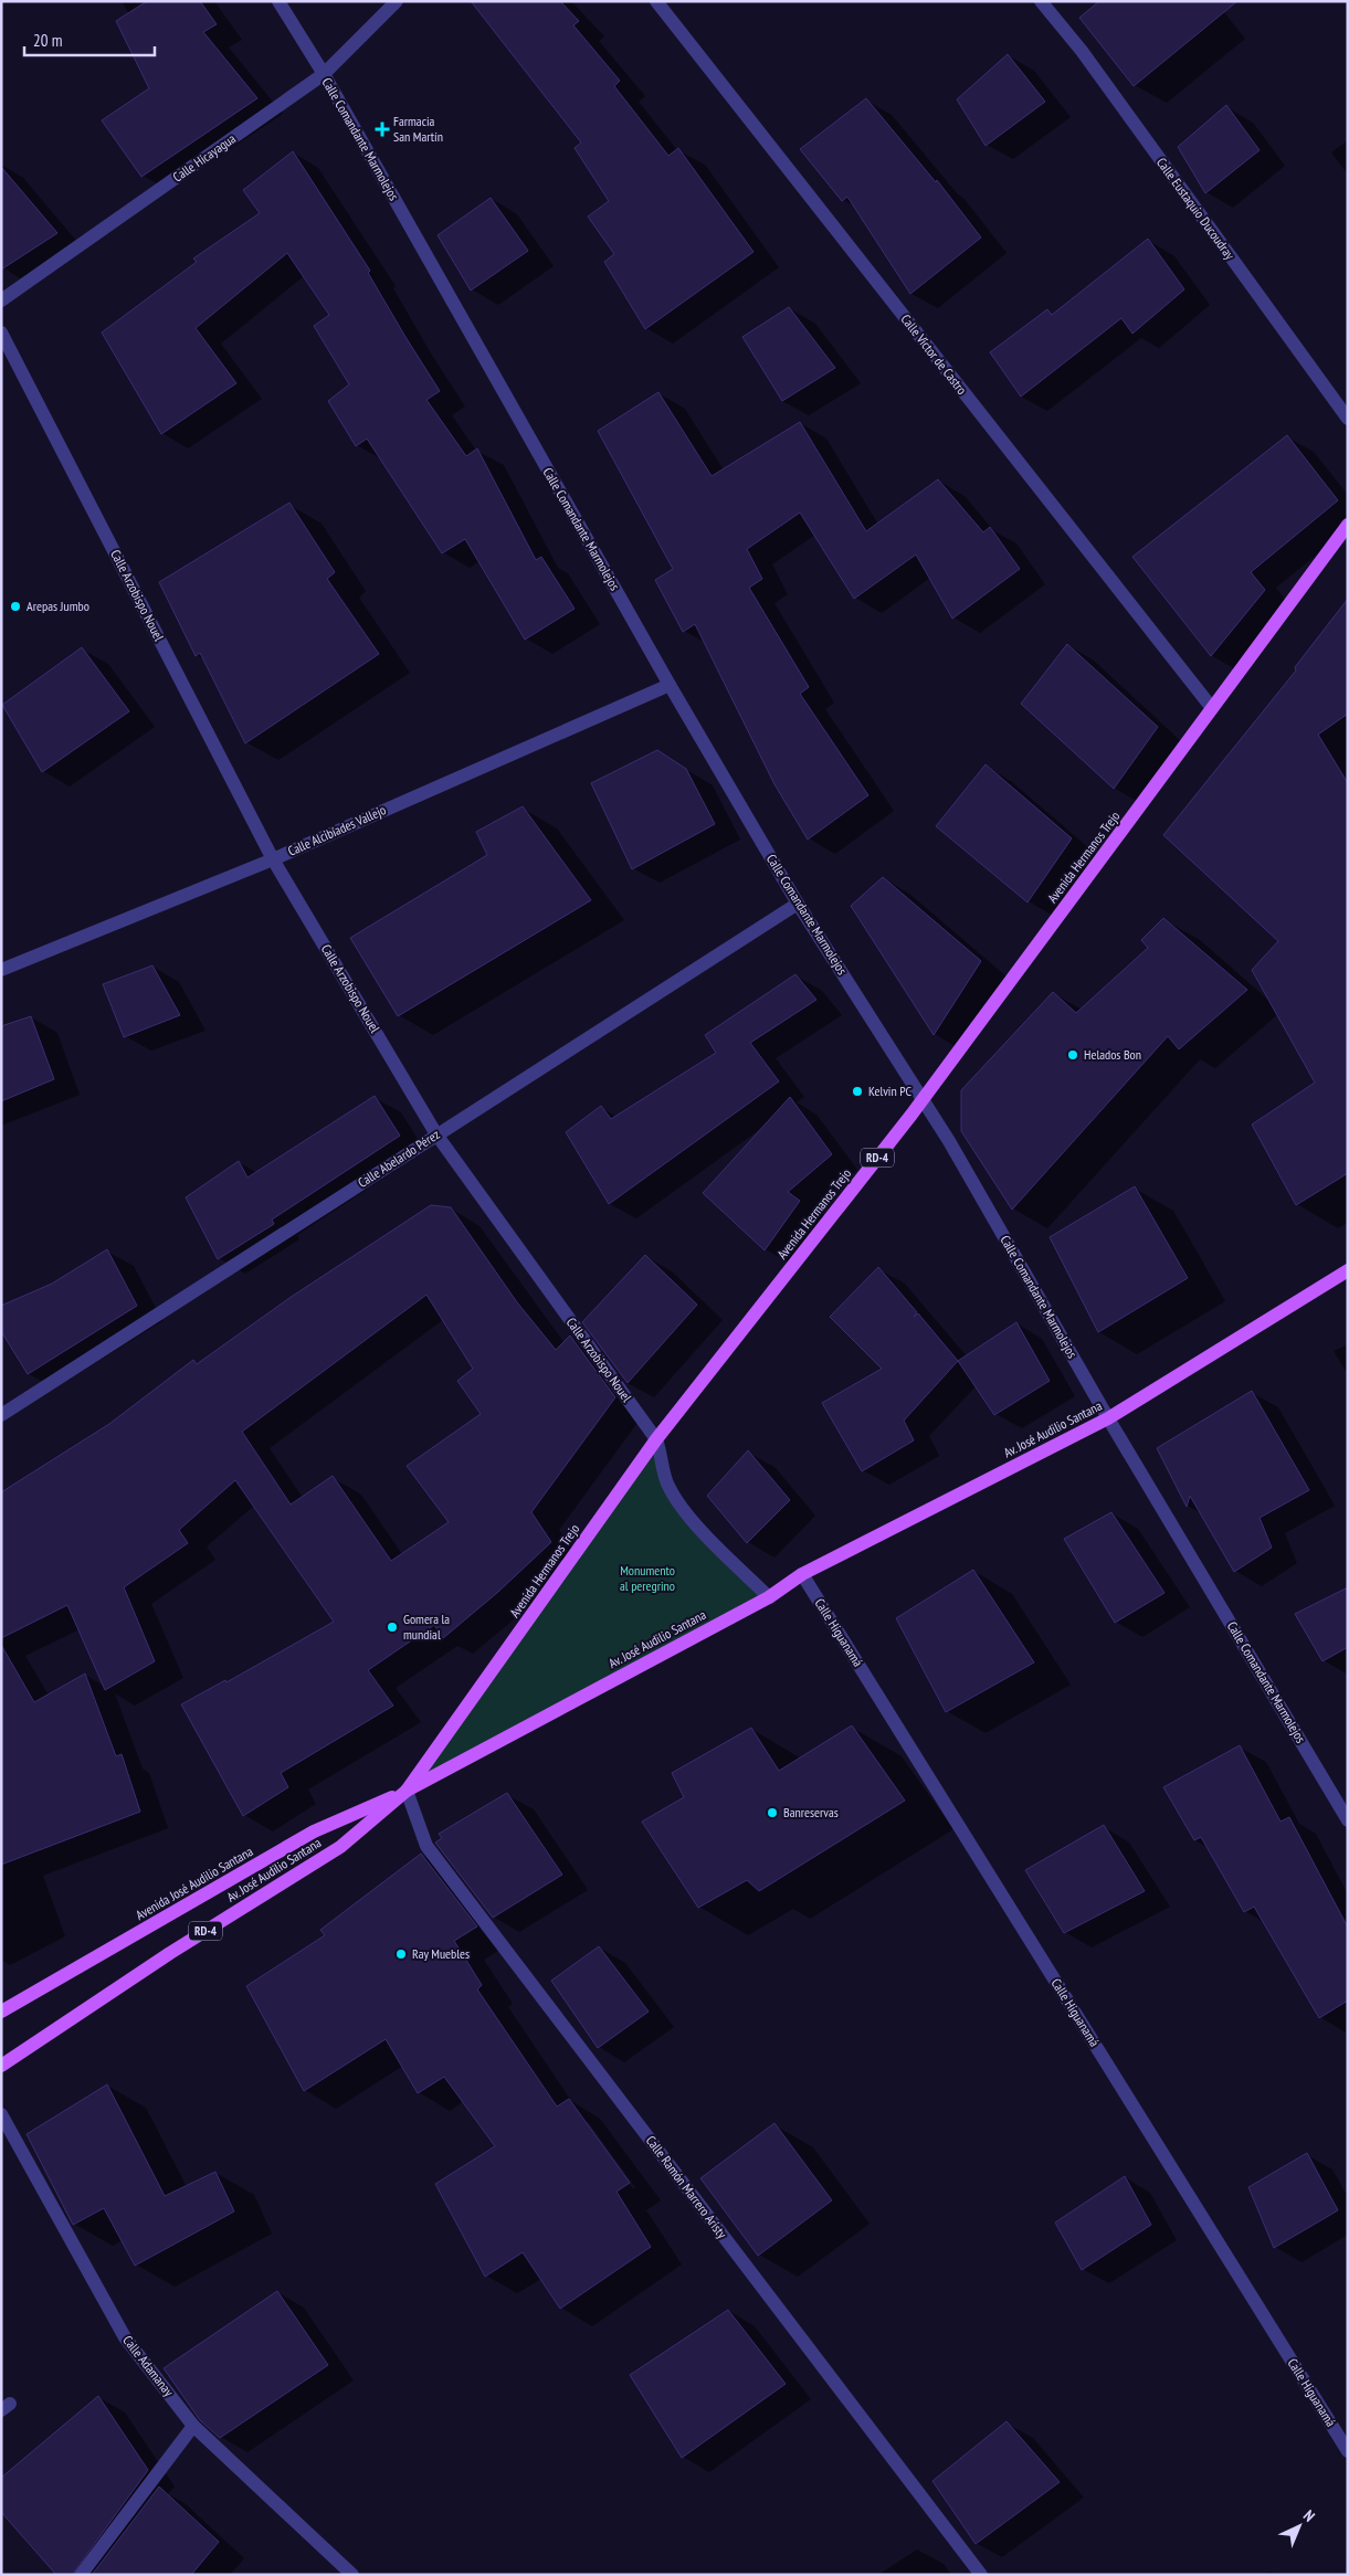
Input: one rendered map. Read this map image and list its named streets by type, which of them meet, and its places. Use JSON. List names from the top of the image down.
{
  "streets": {
    "main road": [
      "Avenida Hermanos Trejo",
      "RD-4",
      "Av. José Audilio Santana",
      "Avenida José Audilio Santana"
    ],
    "street": [
      "Calle Comandante Marmolejos",
      "Calle Hicayagua",
      "Calle Eustaquio Ducoudray",
      "Calle Víctor de Castro",
      "Calle Arzobispo Nouel",
      "Calle Alcibíades Vallejo",
      "Calle Abelardo Pérez",
      "Calle Higuanamá",
      "Calle Ramón Marrero Aristy",
      "Calle Adamanay"
    ]
  },
  "crossings": [
    ["Calle Comandante Marmolejos", "Calle Hicayagua"],
    ["Calle Comandante Marmolejos", "Calle Alcibíades Vallejo"],
    ["Calle Comandante Marmolejos", "Avenida Hermanos Trejo"],
    ["Calle Comandante Marmolejos", "Calle Abelardo Pérez"],
    ["Calle Comandante Marmolejos", "Av. José Audilio Santana"],
    ["Calle Víctor de Castro", "Avenida Hermanos Trejo"],
    ["Calle Arzobispo Nouel", "Calle Alcibíades Vallejo"],
    ["Calle Arzobispo Nouel", "Avenida Hermanos Trejo"],
    ["Calle Arzobispo Nouel", "Calle Abelardo Pérez"],
    ["Calle Arzobispo Nouel", "Av. José Audilio Santana"],
    ["Avenida Hermanos Trejo", "Av. José Audilio Santana"],
    ["Avenida Hermanos Trejo", "Avenida José Audilio Santana"],
    ["Avenida Hermanos Trejo", "Calle Ramón Marrero Aristy"],
    ["Av. José Audilio Santana", "Calle Higuanamá"],
    ["Av. José Audilio Santana", "Avenida José Audilio Santana"],
    ["Av. José Audilio Santana", "Calle Ramón Marrero Aristy"],
    ["Avenida José Audilio Santana", "Calle Ramón Marrero Aristy"]
  ],
  "parks": ["Monumento al peregrino"],
  "places": {
    "health": ["Farmacia San Martín"],
    "other": [
      "Arepas Jumbo",
      "Helados Bon",
      "Kelvin PC",
      "Gomera la mundial",
      "Banreservas",
      "Ray Muebles"
    ]
  },
  "scale_bar": "20 m",
  "north": "top right"
}
